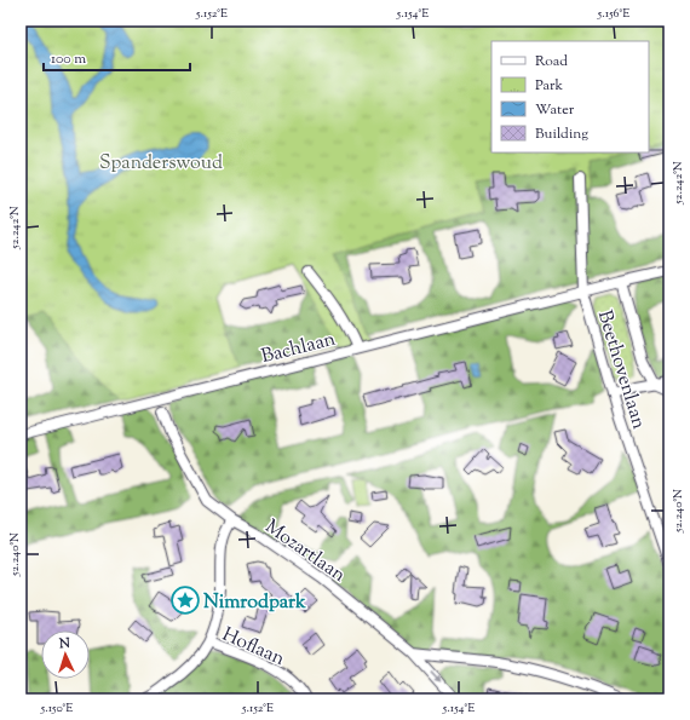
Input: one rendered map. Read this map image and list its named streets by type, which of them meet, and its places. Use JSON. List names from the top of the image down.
{
  "streets": {
    "street": [
      "Bachlaan",
      "Beethovenlaan",
      "Mozartlaan",
      "Hoflaan"
    ]
  },
  "crossings": [
    ["Bachlaan", "Beethovenlaan"]
  ],
  "parks": ["Spanderswoud"],
  "places": {
    "place": ["Nimrodpark"]
  },
  "legend": [
    "Road",
    "Park",
    "Water",
    "Building"
  ],
  "scale_bar": "100 m",
  "north": "top",
  "coordinates": [
    "5.152°E",
    "5.154°E",
    "5.156°E",
    "52.242°N",
    "52.240°N",
    "5.150°E"
  ]
}
